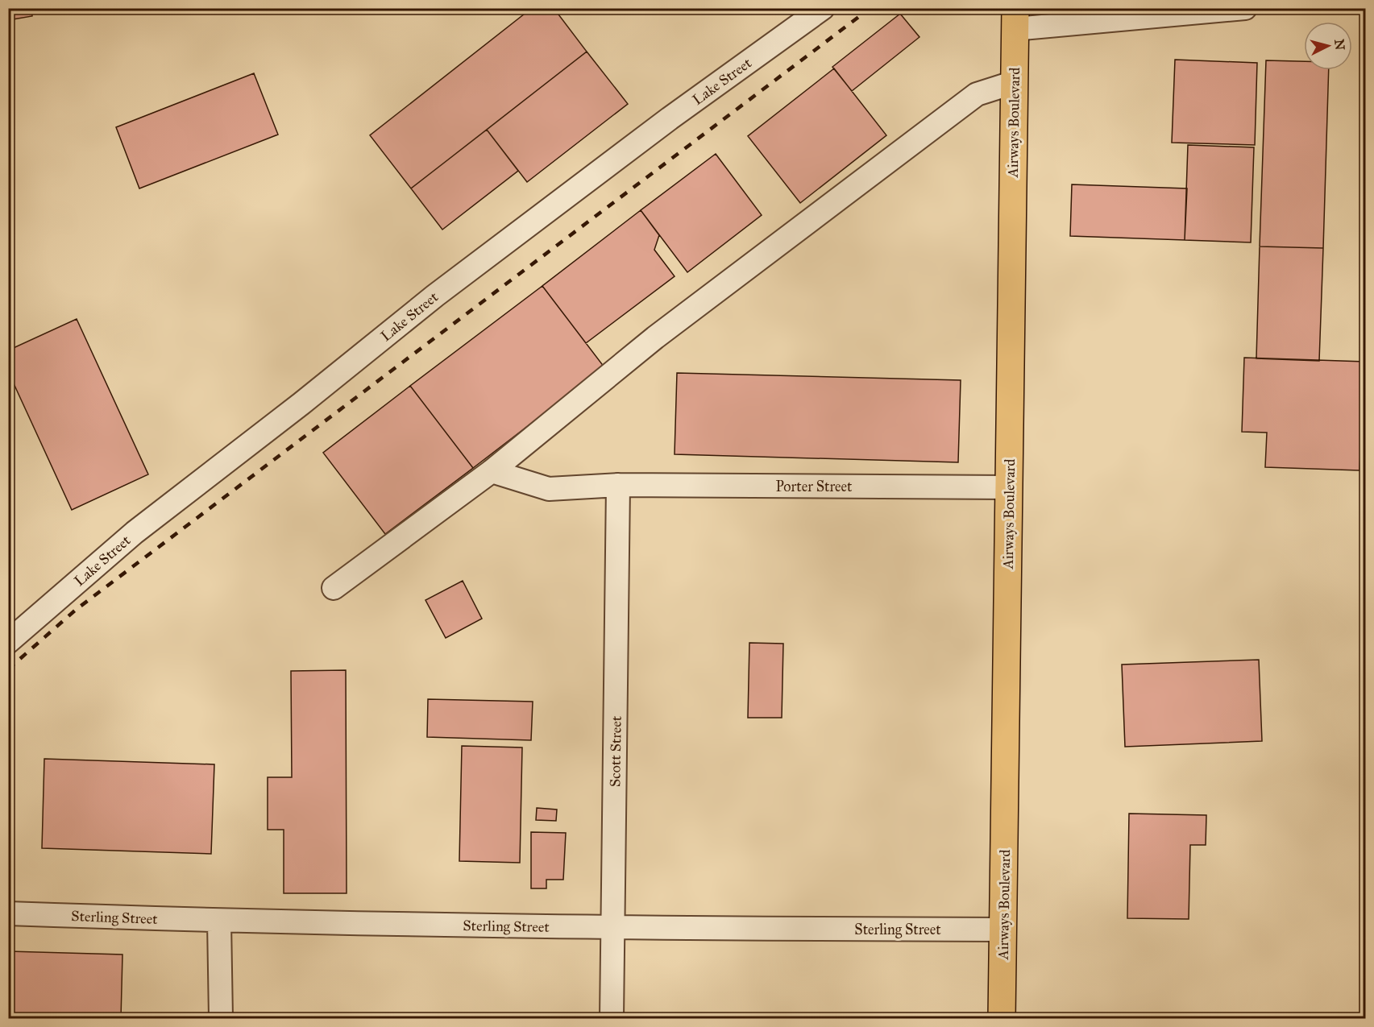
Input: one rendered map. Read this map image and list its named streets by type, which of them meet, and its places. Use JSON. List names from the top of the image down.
{
  "streets": {
    "main road": ["Airways Boulevard"],
    "street": [
      "Lake Street",
      "Porter Street",
      "Scott Street",
      "Sterling Street"
    ]
  },
  "crossings": [
    ["Airways Boulevard", "Porter Street"],
    ["Airways Boulevard", "Sterling Street"],
    ["Porter Street", "Scott Street"],
    ["Scott Street", "Sterling Street"]
  ],
  "north": "right"
}
